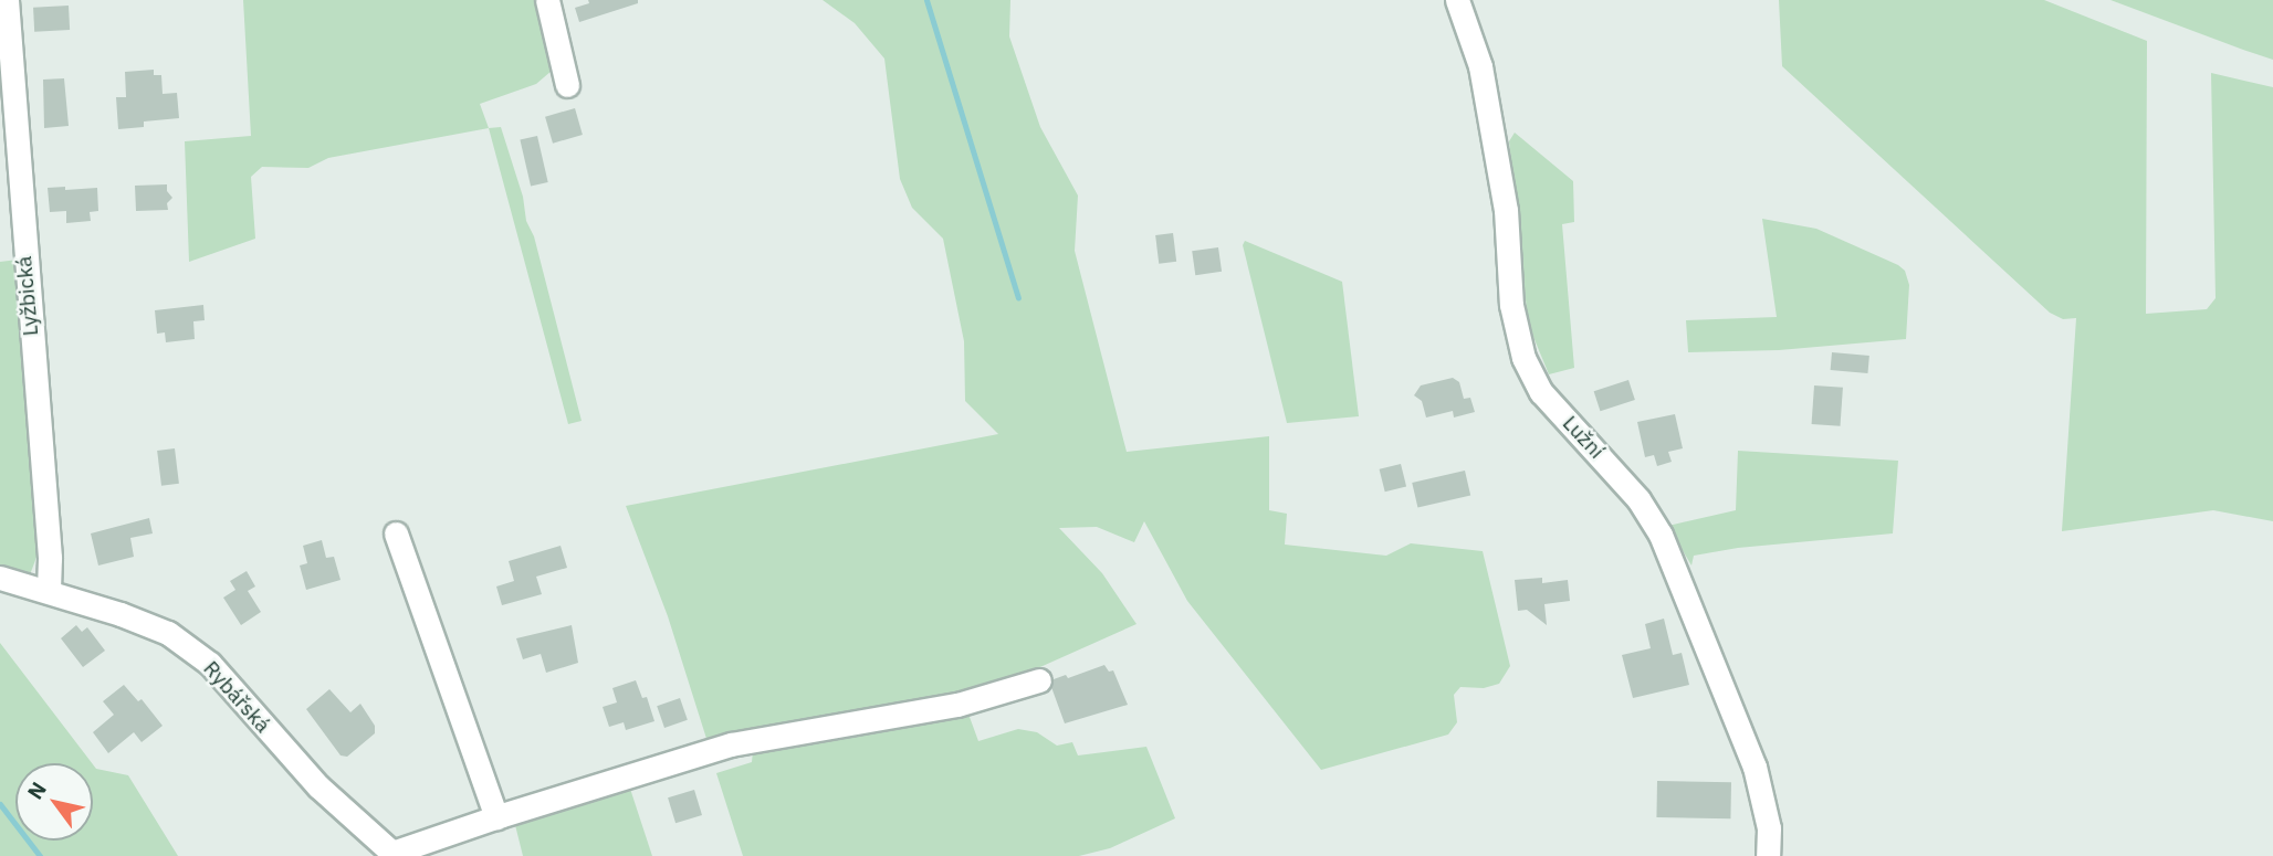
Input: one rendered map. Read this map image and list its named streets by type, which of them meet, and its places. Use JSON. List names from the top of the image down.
{
  "streets": {
    "street": ["Lyžbická", "Lužní", "Rybářská"]
  },
  "crossings": [
    ["Lyžbická", "Rybářská"]
  ],
  "north": "top left"
}
